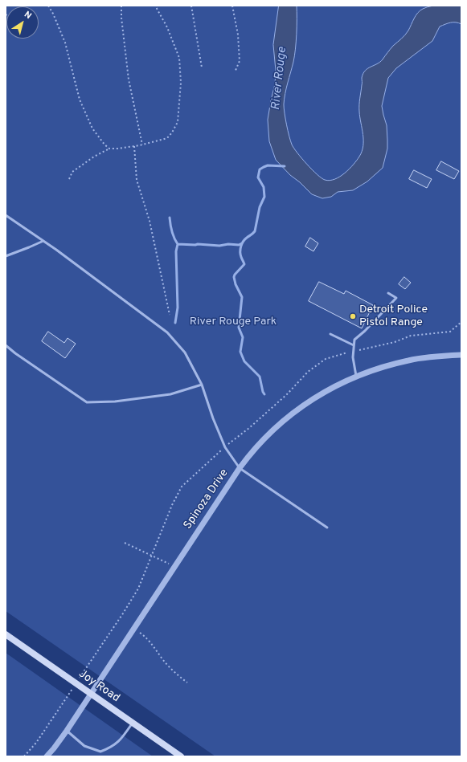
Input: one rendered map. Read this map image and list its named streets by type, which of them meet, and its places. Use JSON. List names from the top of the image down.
{
  "streets": {
    "main road": ["Joy Road"],
    "street": ["Spinoza Drive"]
  },
  "crossings": [
    ["Spinoza Drive", "Joy Road"]
  ],
  "water": ["River Rouge"],
  "parks": ["River Rouge Park"],
  "places": ["Detroit Police Pistol Range"],
  "north": "top right"
}
